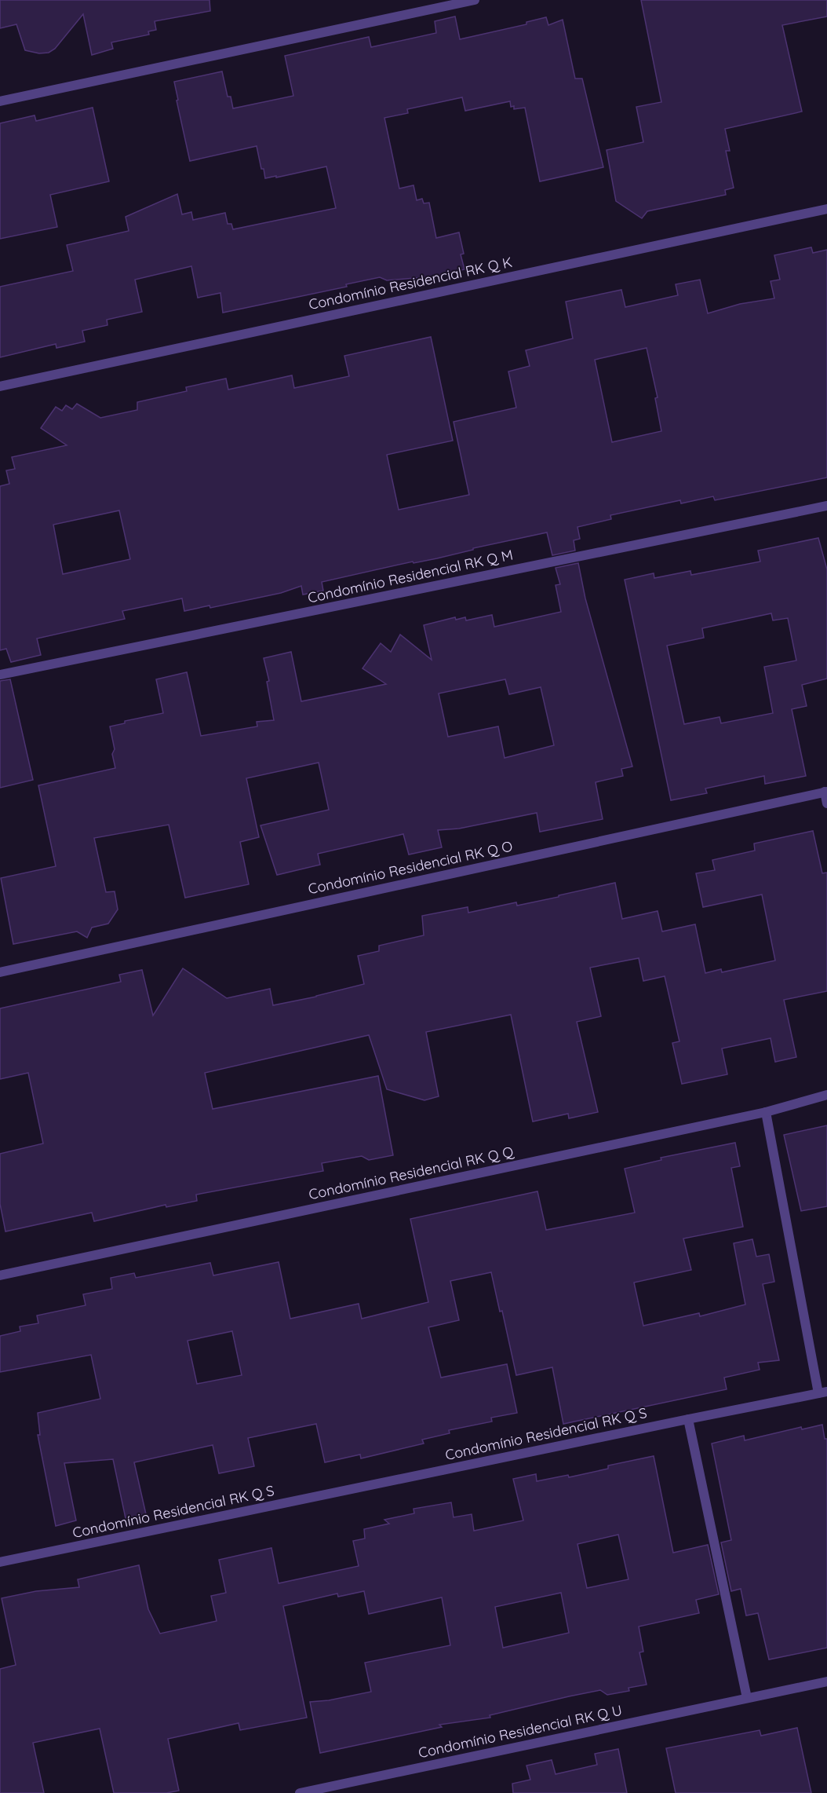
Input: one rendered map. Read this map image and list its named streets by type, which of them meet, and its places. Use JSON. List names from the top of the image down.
{
  "streets": {
    "street": [
      "Condomínio Residencial RK Q K",
      "Condomínio Residencial RK Q M",
      "Condomínio Residencial RK Q O",
      "Condomínio Residencial RK Q Q",
      "Condomínio Residencial RK Q S",
      "Condomínio Residencial RK Q U"
    ]
  },
  "crossings": [
    ["Condomínio Residencial RK Q Q", "Condomínio Residencial RK Q S"]
  ]
}
